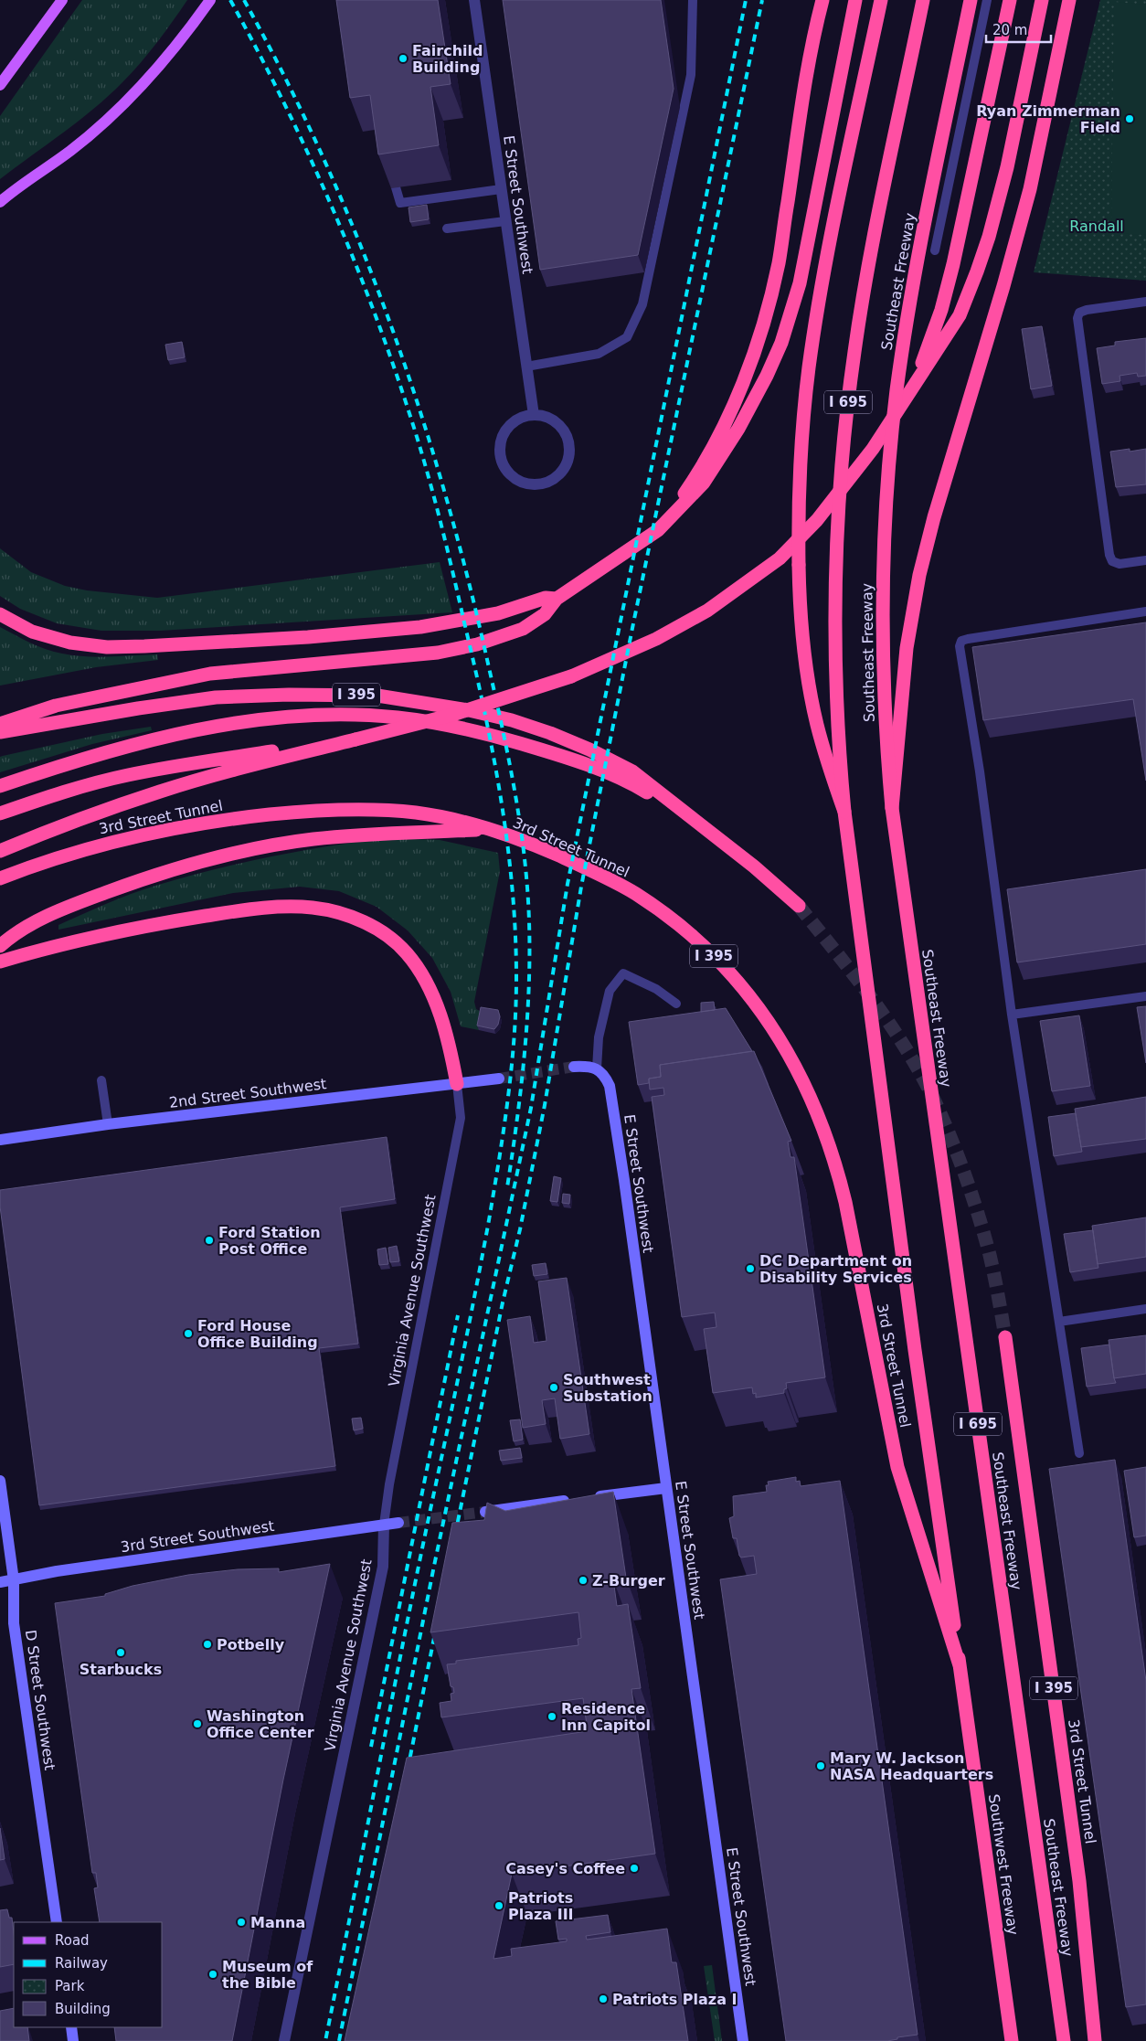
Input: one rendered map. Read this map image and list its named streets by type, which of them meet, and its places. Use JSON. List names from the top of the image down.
{
  "streets": {
    "highway": [
      "Southeast Freeway",
      "I 695",
      "I 395",
      "3rd Street Tunnel",
      "Southwest Freeway"
    ],
    "street": [
      "E Street Southwest",
      "2nd Street Southwest",
      "Virginia Avenue Southwest",
      "3rd Street Southwest",
      "D Street Southwest"
    ]
  },
  "crossings": [
    ["Southeast Freeway", "3rd Street Tunnel"],
    ["Southeast Freeway", "Southwest Freeway"],
    ["3rd Street Tunnel", "Southwest Freeway"],
    ["2nd Street Southwest", "Virginia Avenue Southwest"],
    ["Virginia Avenue Southwest", "3rd Street Southwest"],
    ["3rd Street Southwest", "D Street Southwest"]
  ],
  "parks": ["Randall"],
  "places": [
    "Fairchild Building",
    "Ryan Zimmerman Field",
    "Ford Station Post Office",
    "DC Department on Disability Services",
    "Ford House Office Building",
    "Southwest Substation",
    "Z-Burger",
    "Potbelly",
    "Starbucks",
    "Residence Inn Capitol",
    "Washington Office Center",
    "Mary W. Jackson NASA Headquarters",
    "Casey's Coffee",
    "Patriots Plaza III",
    "Manna",
    "Museum of the Bible",
    "Patriots Plaza I"
  ],
  "legend": [
    "Road",
    "Railway",
    "Park",
    "Building"
  ],
  "scale_bar": "20 m"
}
